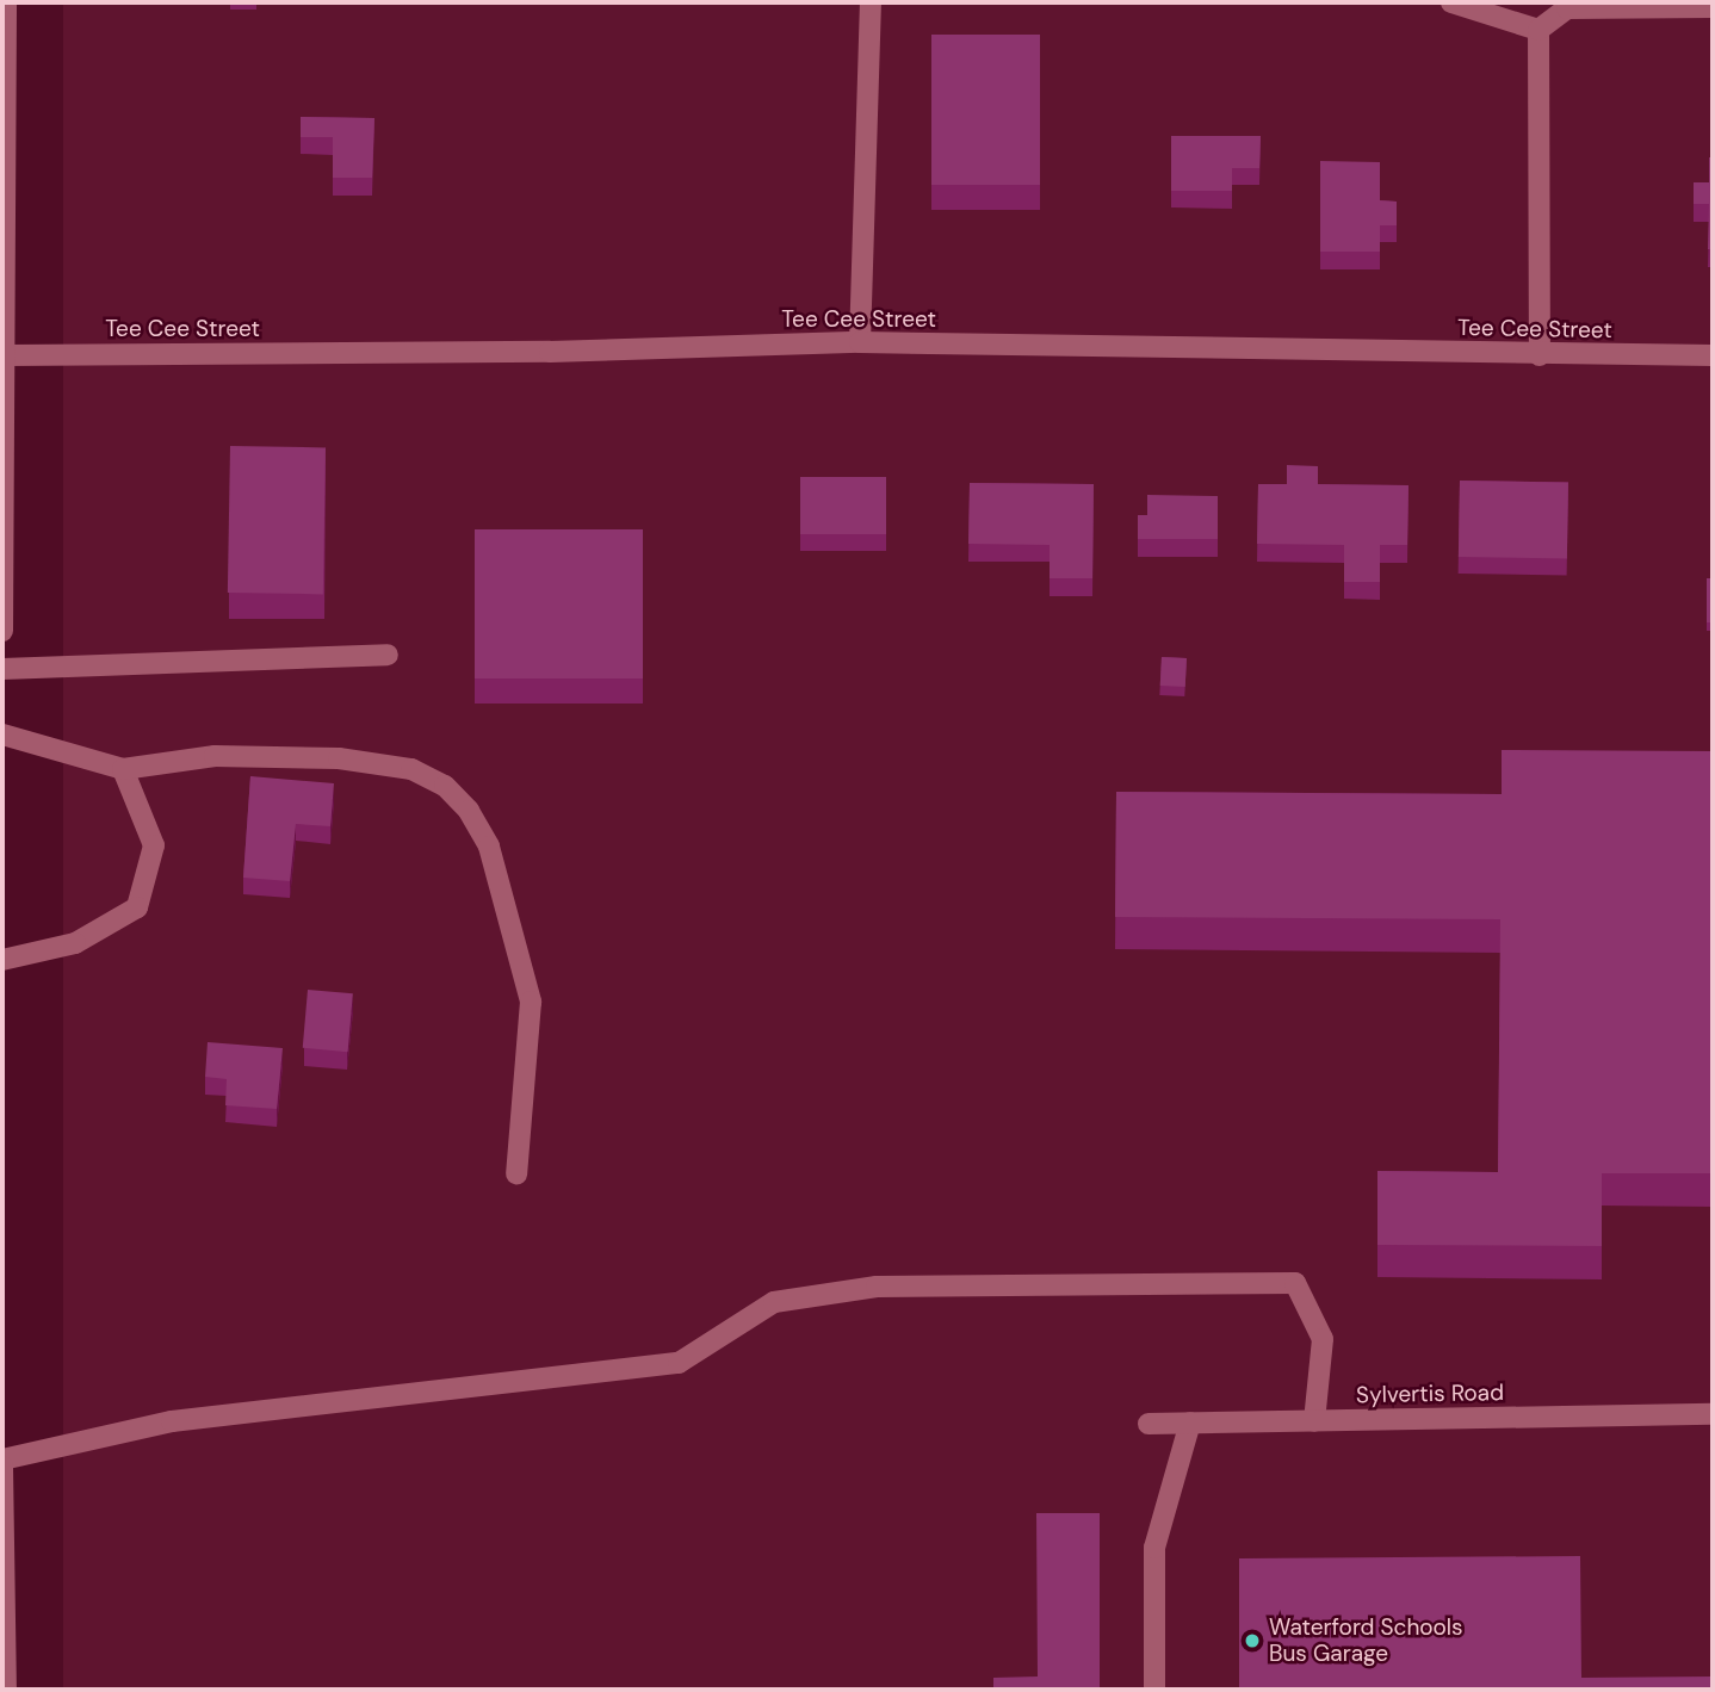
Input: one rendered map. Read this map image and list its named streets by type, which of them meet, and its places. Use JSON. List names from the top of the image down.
{
  "streets": {
    "street": ["Tee Cee Street", "Sylvertis Road"]
  },
  "places": ["Waterford Schools Bus Garage"]
}
